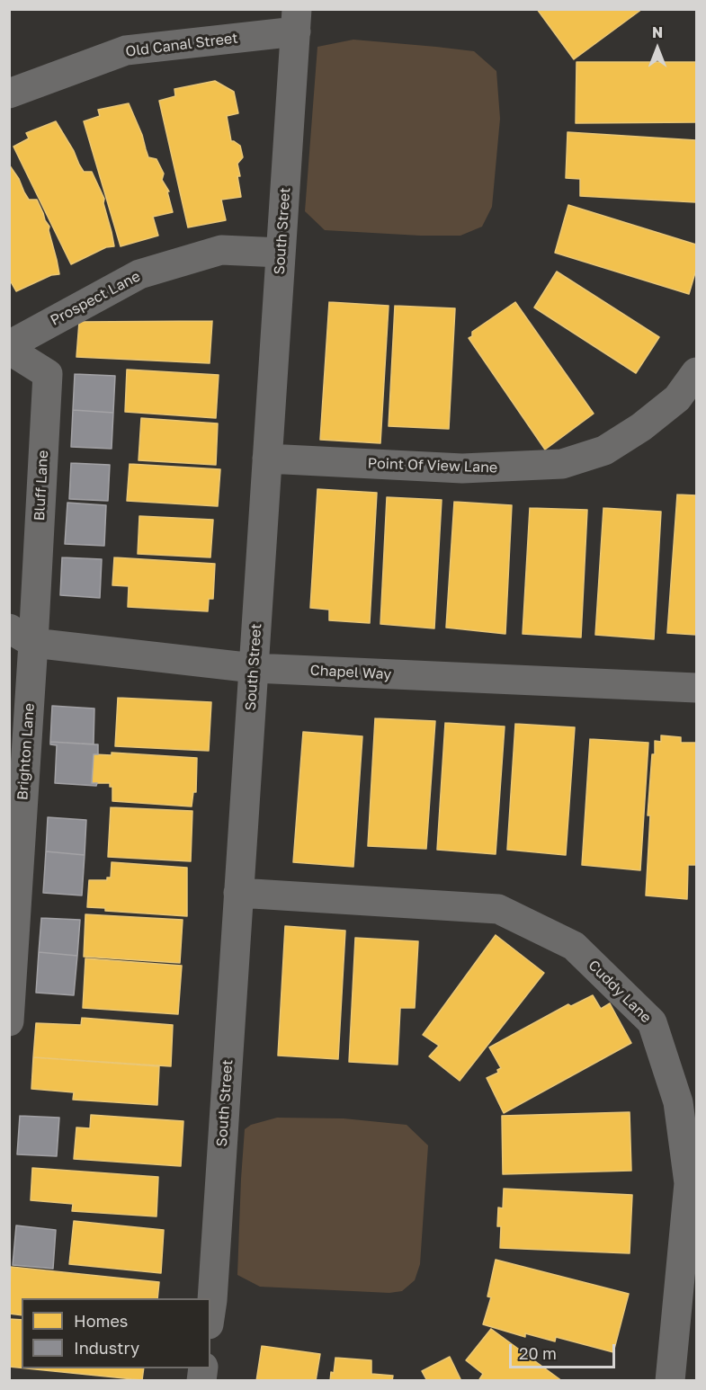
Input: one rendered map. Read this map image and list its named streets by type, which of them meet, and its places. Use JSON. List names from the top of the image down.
{
  "streets": {
    "street": [
      "Old Canal Street",
      "South Street",
      "Prospect Lane",
      "Point Of View Lane",
      "Bluff Lane",
      "Chapel Way",
      "Brighton Lane",
      "Cuddy Lane"
    ]
  },
  "crossings": [
    ["Old Canal Street", "South Street"],
    ["South Street", "Prospect Lane"],
    ["South Street", "Point Of View Lane"],
    ["South Street", "Chapel Way"],
    ["South Street", "Cuddy Lane"],
    ["Bluff Lane", "Chapel Way"],
    ["Bluff Lane", "Brighton Lane"],
    ["Chapel Way", "Brighton Lane"]
  ],
  "legend": ["Homes", "Industry"],
  "scale_bar": "20 m",
  "north": "top"
}
